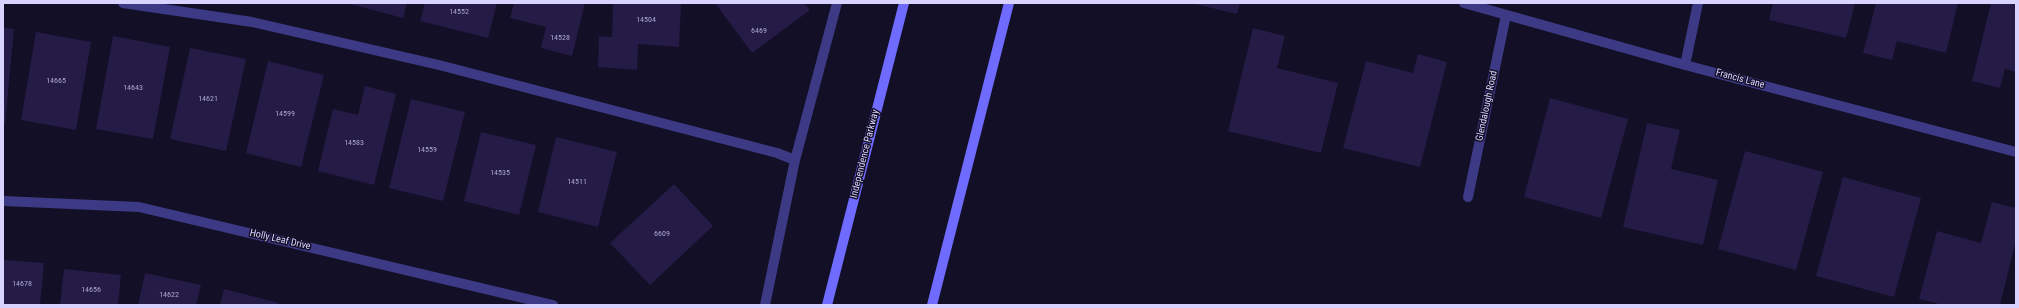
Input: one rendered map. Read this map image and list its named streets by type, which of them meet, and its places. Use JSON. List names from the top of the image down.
{
  "streets": {
    "main road": ["Independence Parkway"],
    "street": ["Francis Lane", "Glendalough Road", "Holly Leaf Drive"]
  },
  "crossings": [
    ["Francis Lane", "Glendalough Road"]
  ],
  "house_numbers": [
    "14552",
    "14504",
    "6469",
    "14528",
    "14665",
    "14643",
    "14621",
    "14599",
    "14583",
    "14559",
    "14535",
    "14511",
    "6609",
    "14678",
    "14656",
    "14622"
  ]
}
